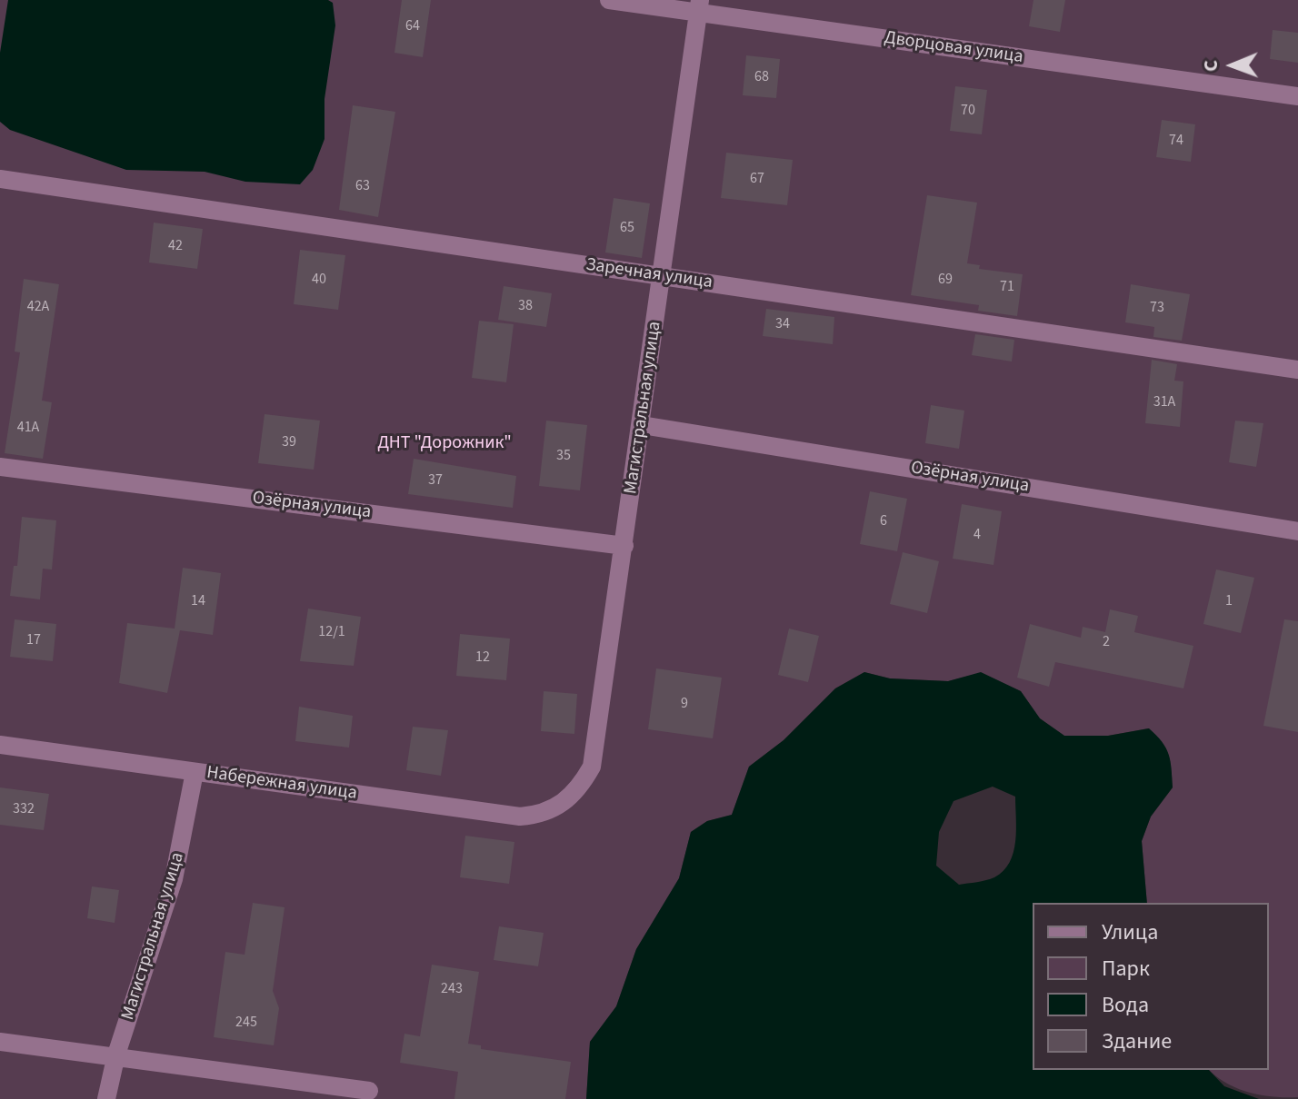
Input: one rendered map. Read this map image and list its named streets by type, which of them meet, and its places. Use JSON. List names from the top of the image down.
{
  "streets": {
    "street": [
      "Дворцовая улица",
      "Заречная улица",
      "Магистральная улица",
      "Озёрная улица",
      "Набережная улица"
    ]
  },
  "crossings": [
    ["Дворцовая улица", "Магистральная улица"],
    ["Заречная улица", "Магистральная улица"],
    ["Магистральная улица", "Озёрная улица"],
    ["Магистральная улица", "Набережная улица"]
  ],
  "parks": ["ДНТ \"Дорожник\""],
  "house_numbers": [
    "64",
    "68",
    "70",
    "74",
    "67",
    "63",
    "65",
    "42",
    "40",
    "69",
    "71",
    "38",
    "42А",
    "73",
    "34",
    "31А",
    "41А",
    "39",
    "35",
    "37",
    "6",
    "4",
    "14",
    "1",
    "12/1",
    "17",
    "2",
    "12",
    "9",
    "332",
    "243",
    "245"
  ],
  "legend": [
    "Улица",
    "Парк",
    "Вода",
    "Здание"
  ],
  "north": "left"
}
